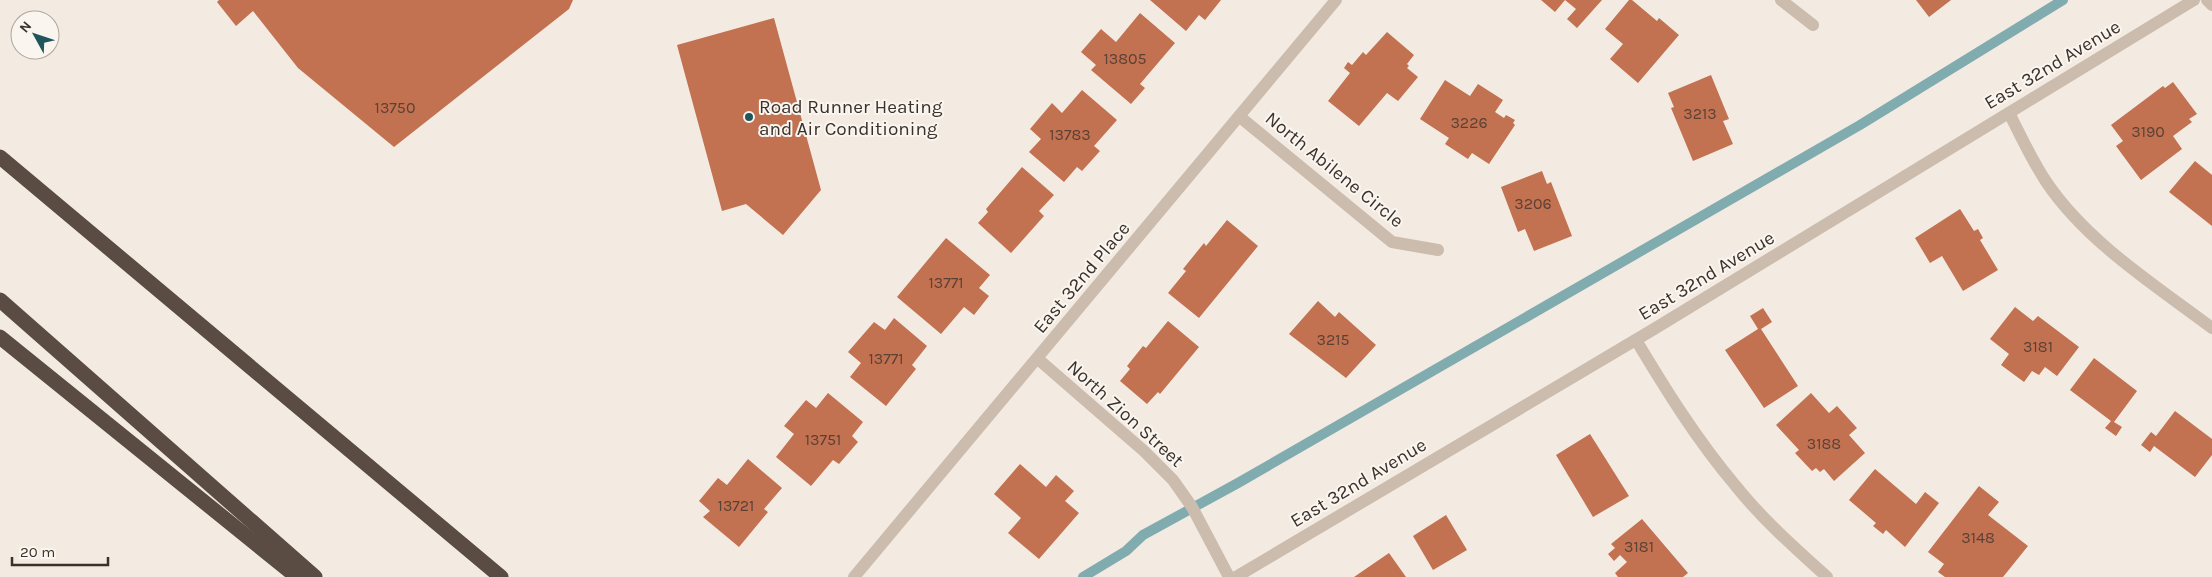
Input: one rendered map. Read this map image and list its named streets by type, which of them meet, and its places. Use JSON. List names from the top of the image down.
{
  "streets": {
    "street": [
      "East 32nd Avenue",
      "North Abilene Circle",
      "East 32nd Place",
      "North Zion Street"
    ]
  },
  "crossings": [
    ["North Abilene Circle", "East 32nd Place"],
    ["East 32nd Place", "North Zion Street"]
  ],
  "places": ["Road Runner Heating and Air Conditioning"],
  "house_numbers": [
    "13805",
    "13750",
    "3213",
    "3226",
    "3190",
    "13783",
    "3206",
    "13771",
    "3215",
    "3181",
    "13771",
    "13751",
    "3188",
    "13721",
    "3148",
    "3181"
  ],
  "scale_bar": "20 m",
  "north": "top left"
}
